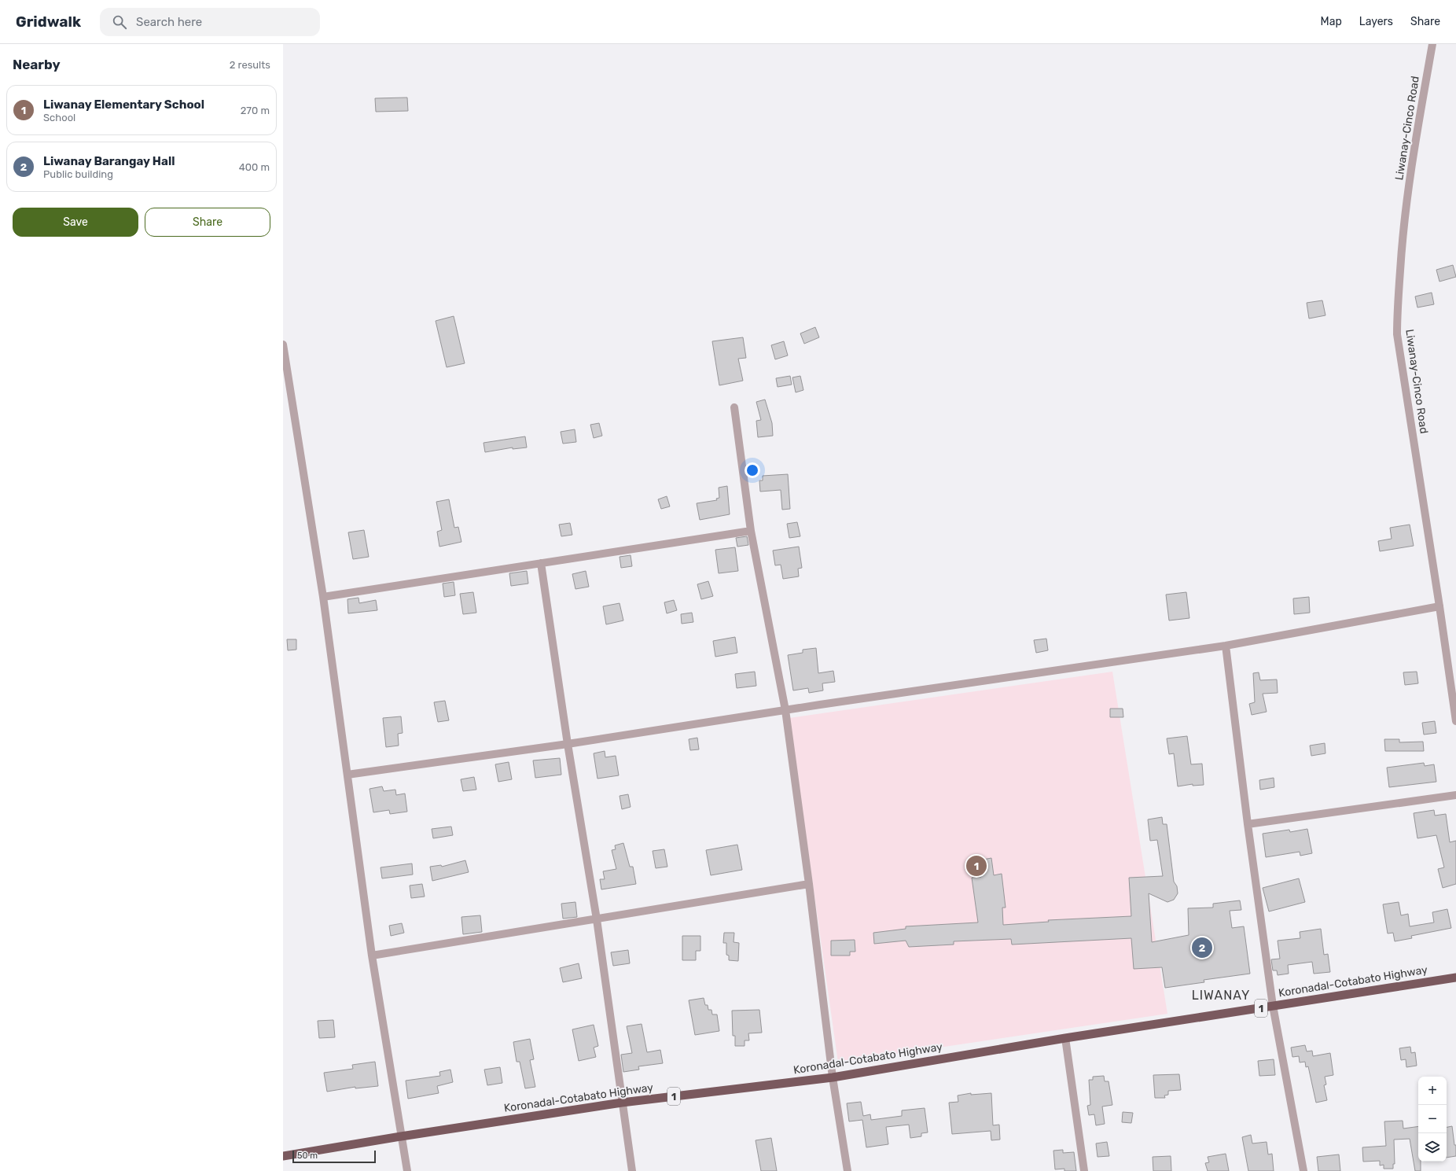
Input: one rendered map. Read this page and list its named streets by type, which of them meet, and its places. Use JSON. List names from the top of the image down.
{
  "streets": {
    "highway": ["Koronadal-Cotabato Highway", "1"],
    "street": ["Liwanay-Cinco Road"]
  },
  "districts": ["LIWANAY"],
  "scale_bar": "50 m",
  "page": {
    "header": "Gridwalk",
    "search": "Search here",
    "nav": ["Map", "Layers", "Share"],
    "heading": ["Nearby", "2 results"],
    "list": [
      {
        "mark": "1",
        "name": "Liwanay Elementary School",
        "note": "School",
        "value": "270 m"
      },
      {
        "mark": "2",
        "name": "Liwanay Barangay Hall",
        "note": "Public building",
        "value": "400 m"
      }
    ],
    "buttons": ["Save", "Share"],
    "pins": ["1", "2"],
    "map_buttons": ["+", "−"],
    "scale": "50 m"
  }
}
